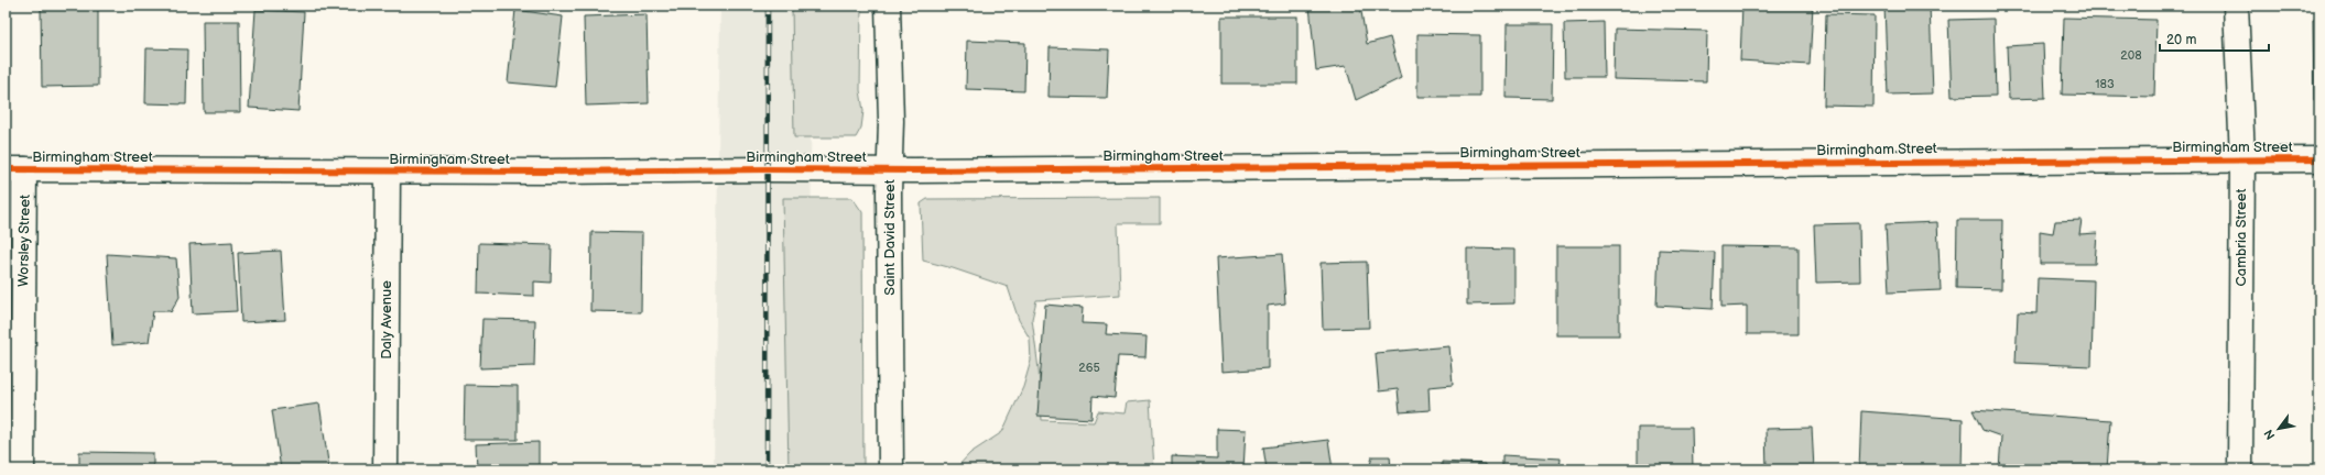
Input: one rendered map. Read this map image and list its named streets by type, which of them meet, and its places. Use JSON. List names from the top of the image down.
{
  "streets": {
    "street": [
      "Birmingham Street",
      "Saint David Street",
      "Cambria Street",
      "Worsley Street",
      "Daly Avenue"
    ]
  },
  "crossings": [
    ["Birmingham Street", "Saint David Street"],
    ["Birmingham Street", "Cambria Street"],
    ["Birmingham Street", "Worsley Street"],
    ["Birmingham Street", "Daly Avenue"]
  ],
  "house_numbers": ["208", "183", "265"],
  "scale_bar": "20 m",
  "north": "bottom left"
}
